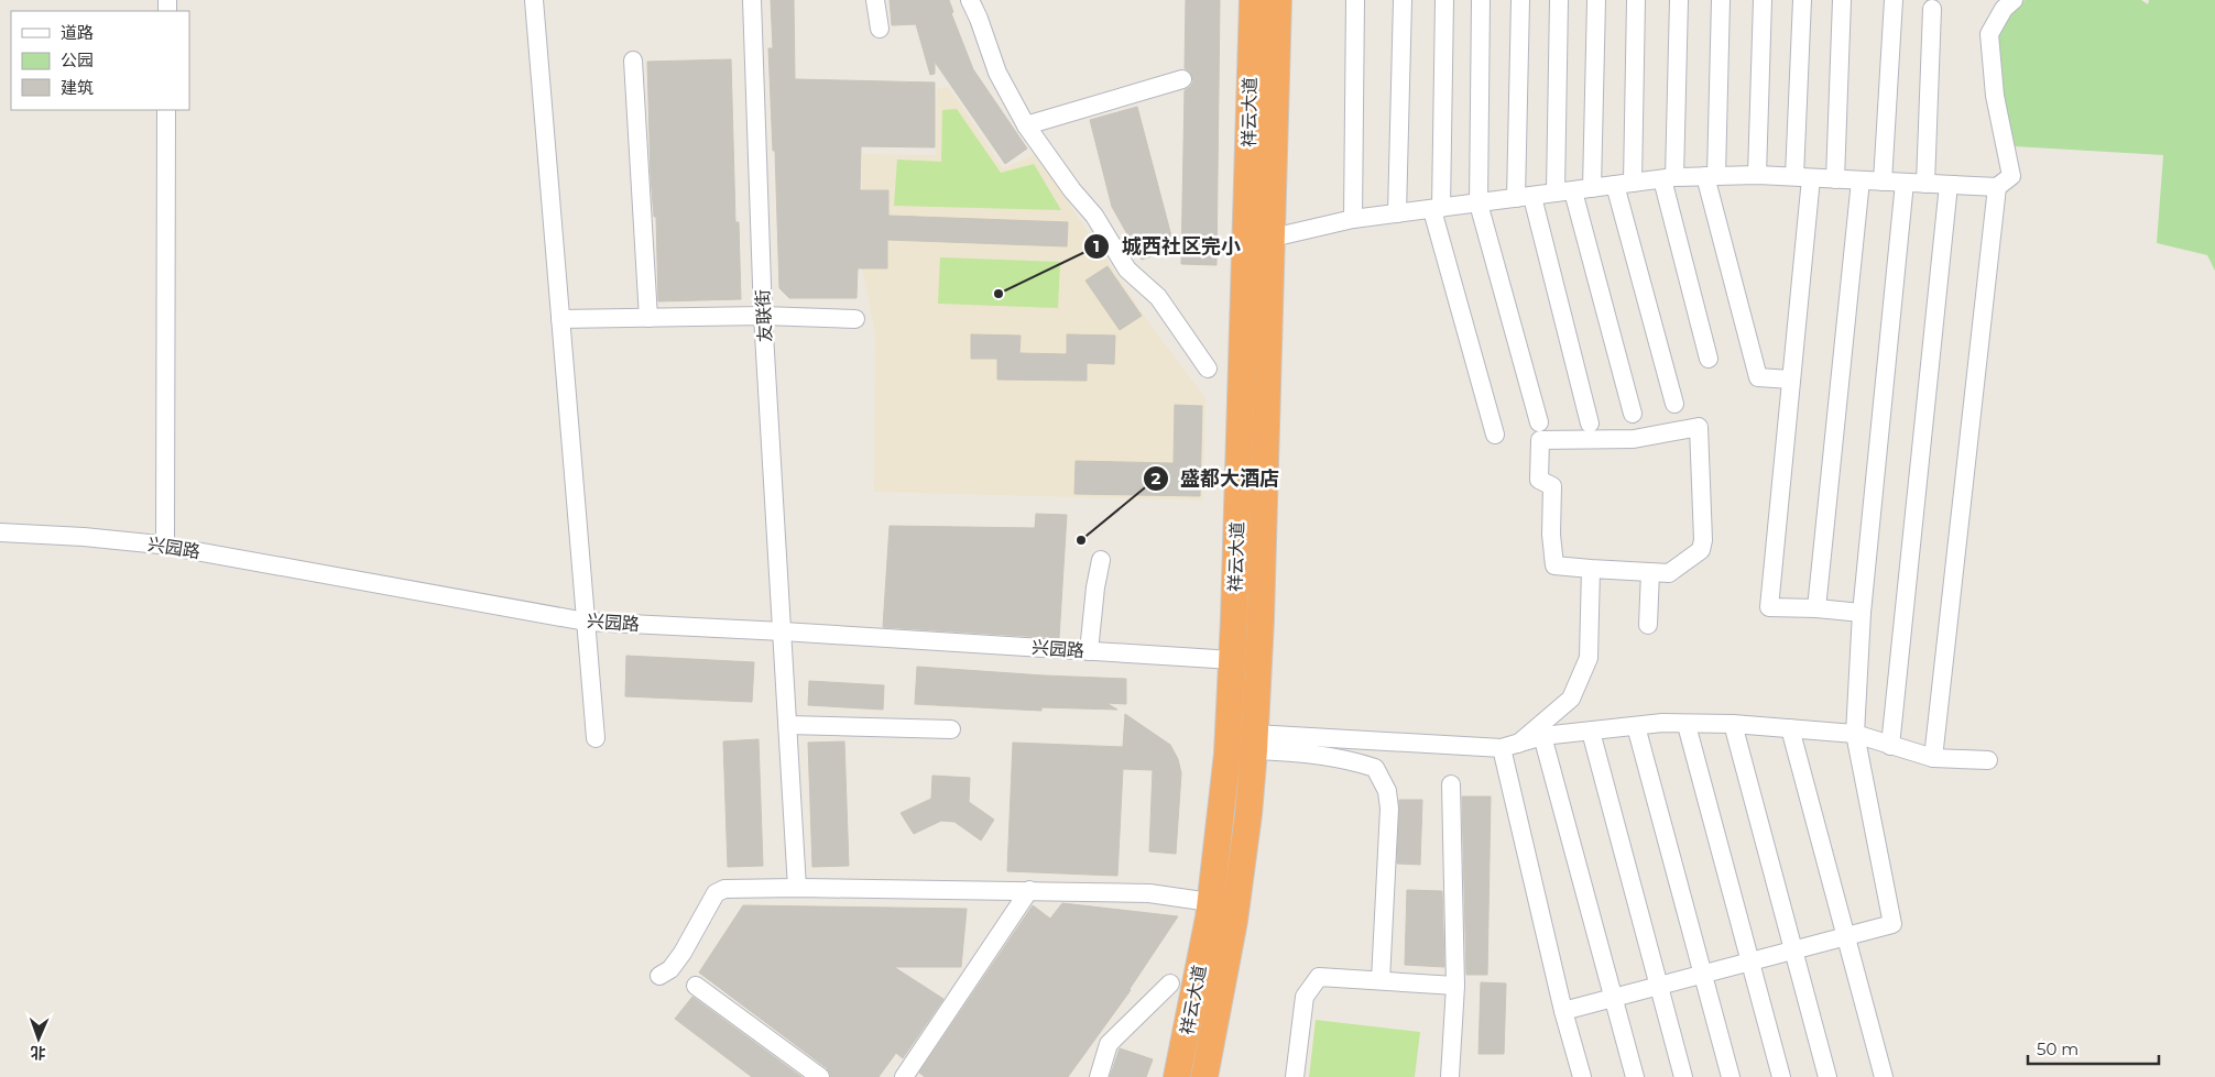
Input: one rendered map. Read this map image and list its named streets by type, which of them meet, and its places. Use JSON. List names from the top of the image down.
{
  "streets": {
    "highway": ["祥云大道"],
    "street": ["友联街", "兴园路"]
  },
  "crossings": [
    ["祥云大道", "兴园路"],
    ["友联街", "兴园路"]
  ],
  "places": ["城西社区完小", "盛都大酒店"],
  "legend": ["道路", "公园", "建筑"],
  "scale_bar": "50 m",
  "north": "bottom"
}
